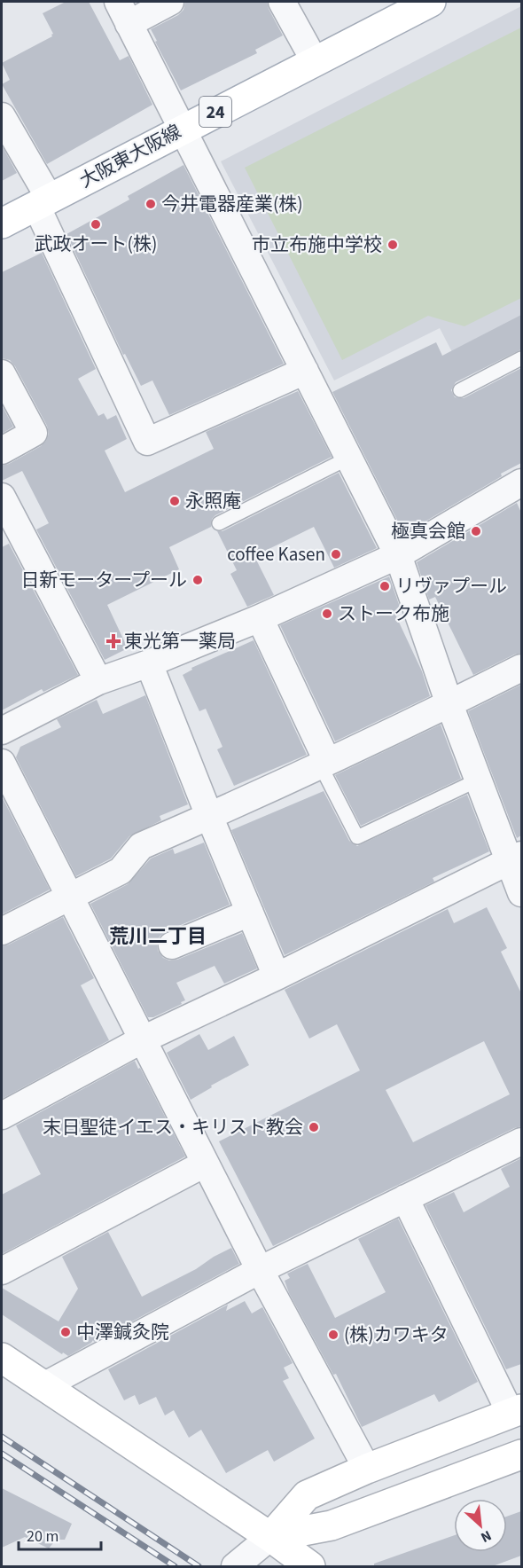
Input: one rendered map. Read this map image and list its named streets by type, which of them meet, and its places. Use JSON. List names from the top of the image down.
{
  "streets": {
    "street": ["24", "大阪東大阪線"]
  },
  "districts": ["荒川二丁目"],
  "places": {
    "other": [
      "今井電器産業(株)",
      "武政オート(株)",
      "市立布施中学校",
      "永照庵",
      "極真会館",
      "coffee Kasen",
      "日新モータープール",
      "リヴァプール",
      "ストーク布施",
      "末日聖徒イエス・キリスト教会",
      "中澤鍼灸院",
      "(株)カワキタ"
    ],
    "health": ["東光第一薬局"]
  },
  "scale_bar": "20 m",
  "north": "bottom right"
}
